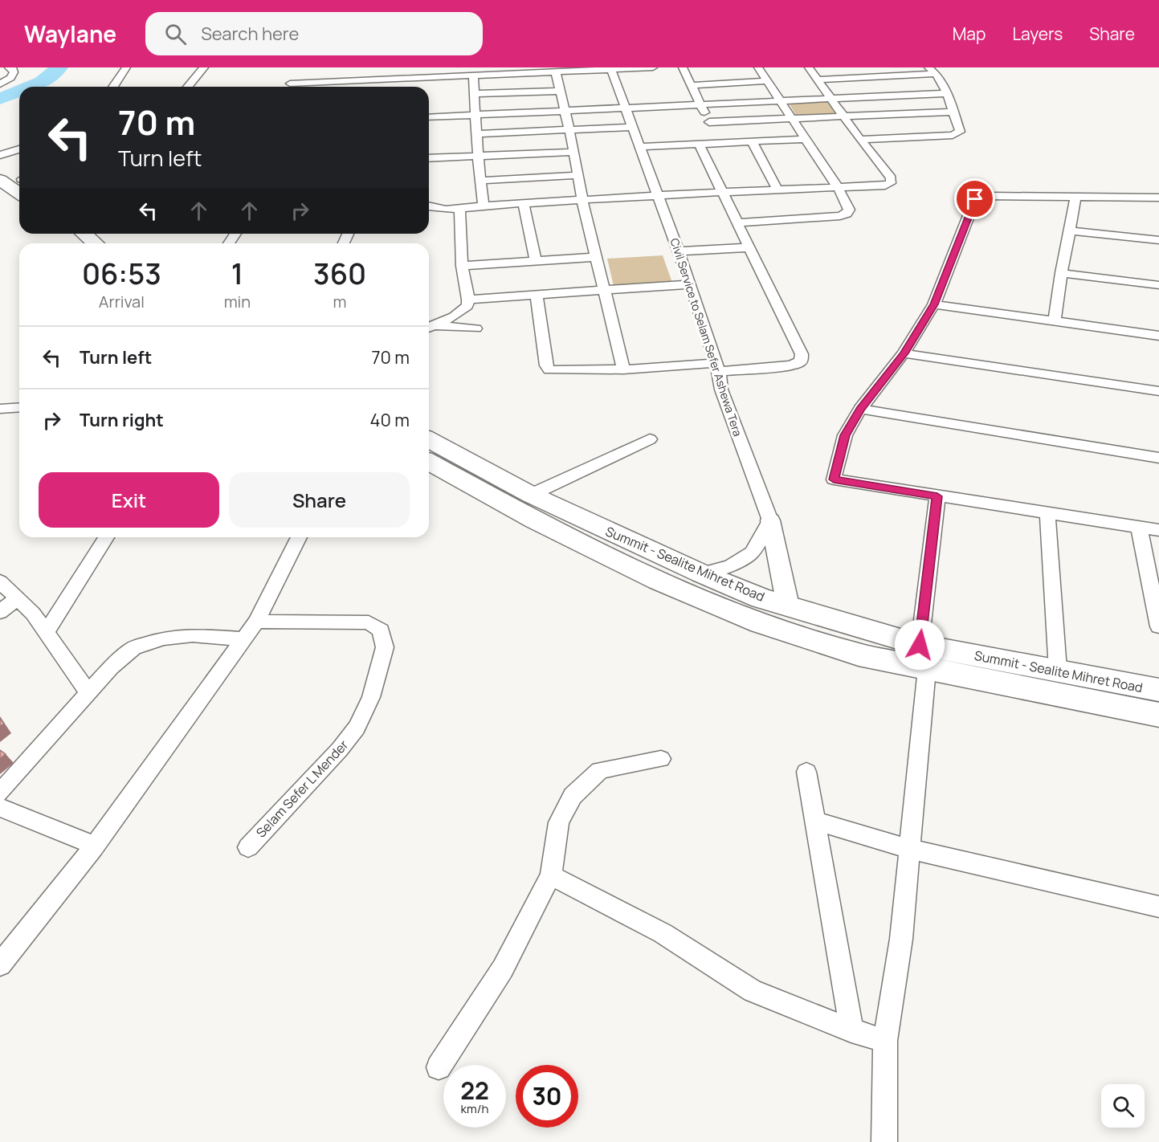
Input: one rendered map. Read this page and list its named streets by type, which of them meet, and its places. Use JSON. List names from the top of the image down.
{
  "streets": {
    "main road": ["Summit - Sealite Mihret Road"],
    "street": ["Civil Service to Selam Sefer Ashewa Tera", "Selam Sefer L Mender"]
  },
  "page": {
    "header": "Waylane",
    "search": "Search here",
    "nav": ["Map", "Layers", "Share"],
    "turn": ["70 m", "Turn left"],
    "eta": [
      "06:53",
      "Arrival",
      "1",
      "min",
      "360",
      "m"
    ],
    "list": [
      {
        "name": "Turn left",
        "value": "70 m"
      },
      {
        "name": "Turn right",
        "value": "40 m"
      }
    ],
    "buttons": ["Exit", "Share"],
    "speed": "22 km/h",
    "limit": "30"
  }
}
